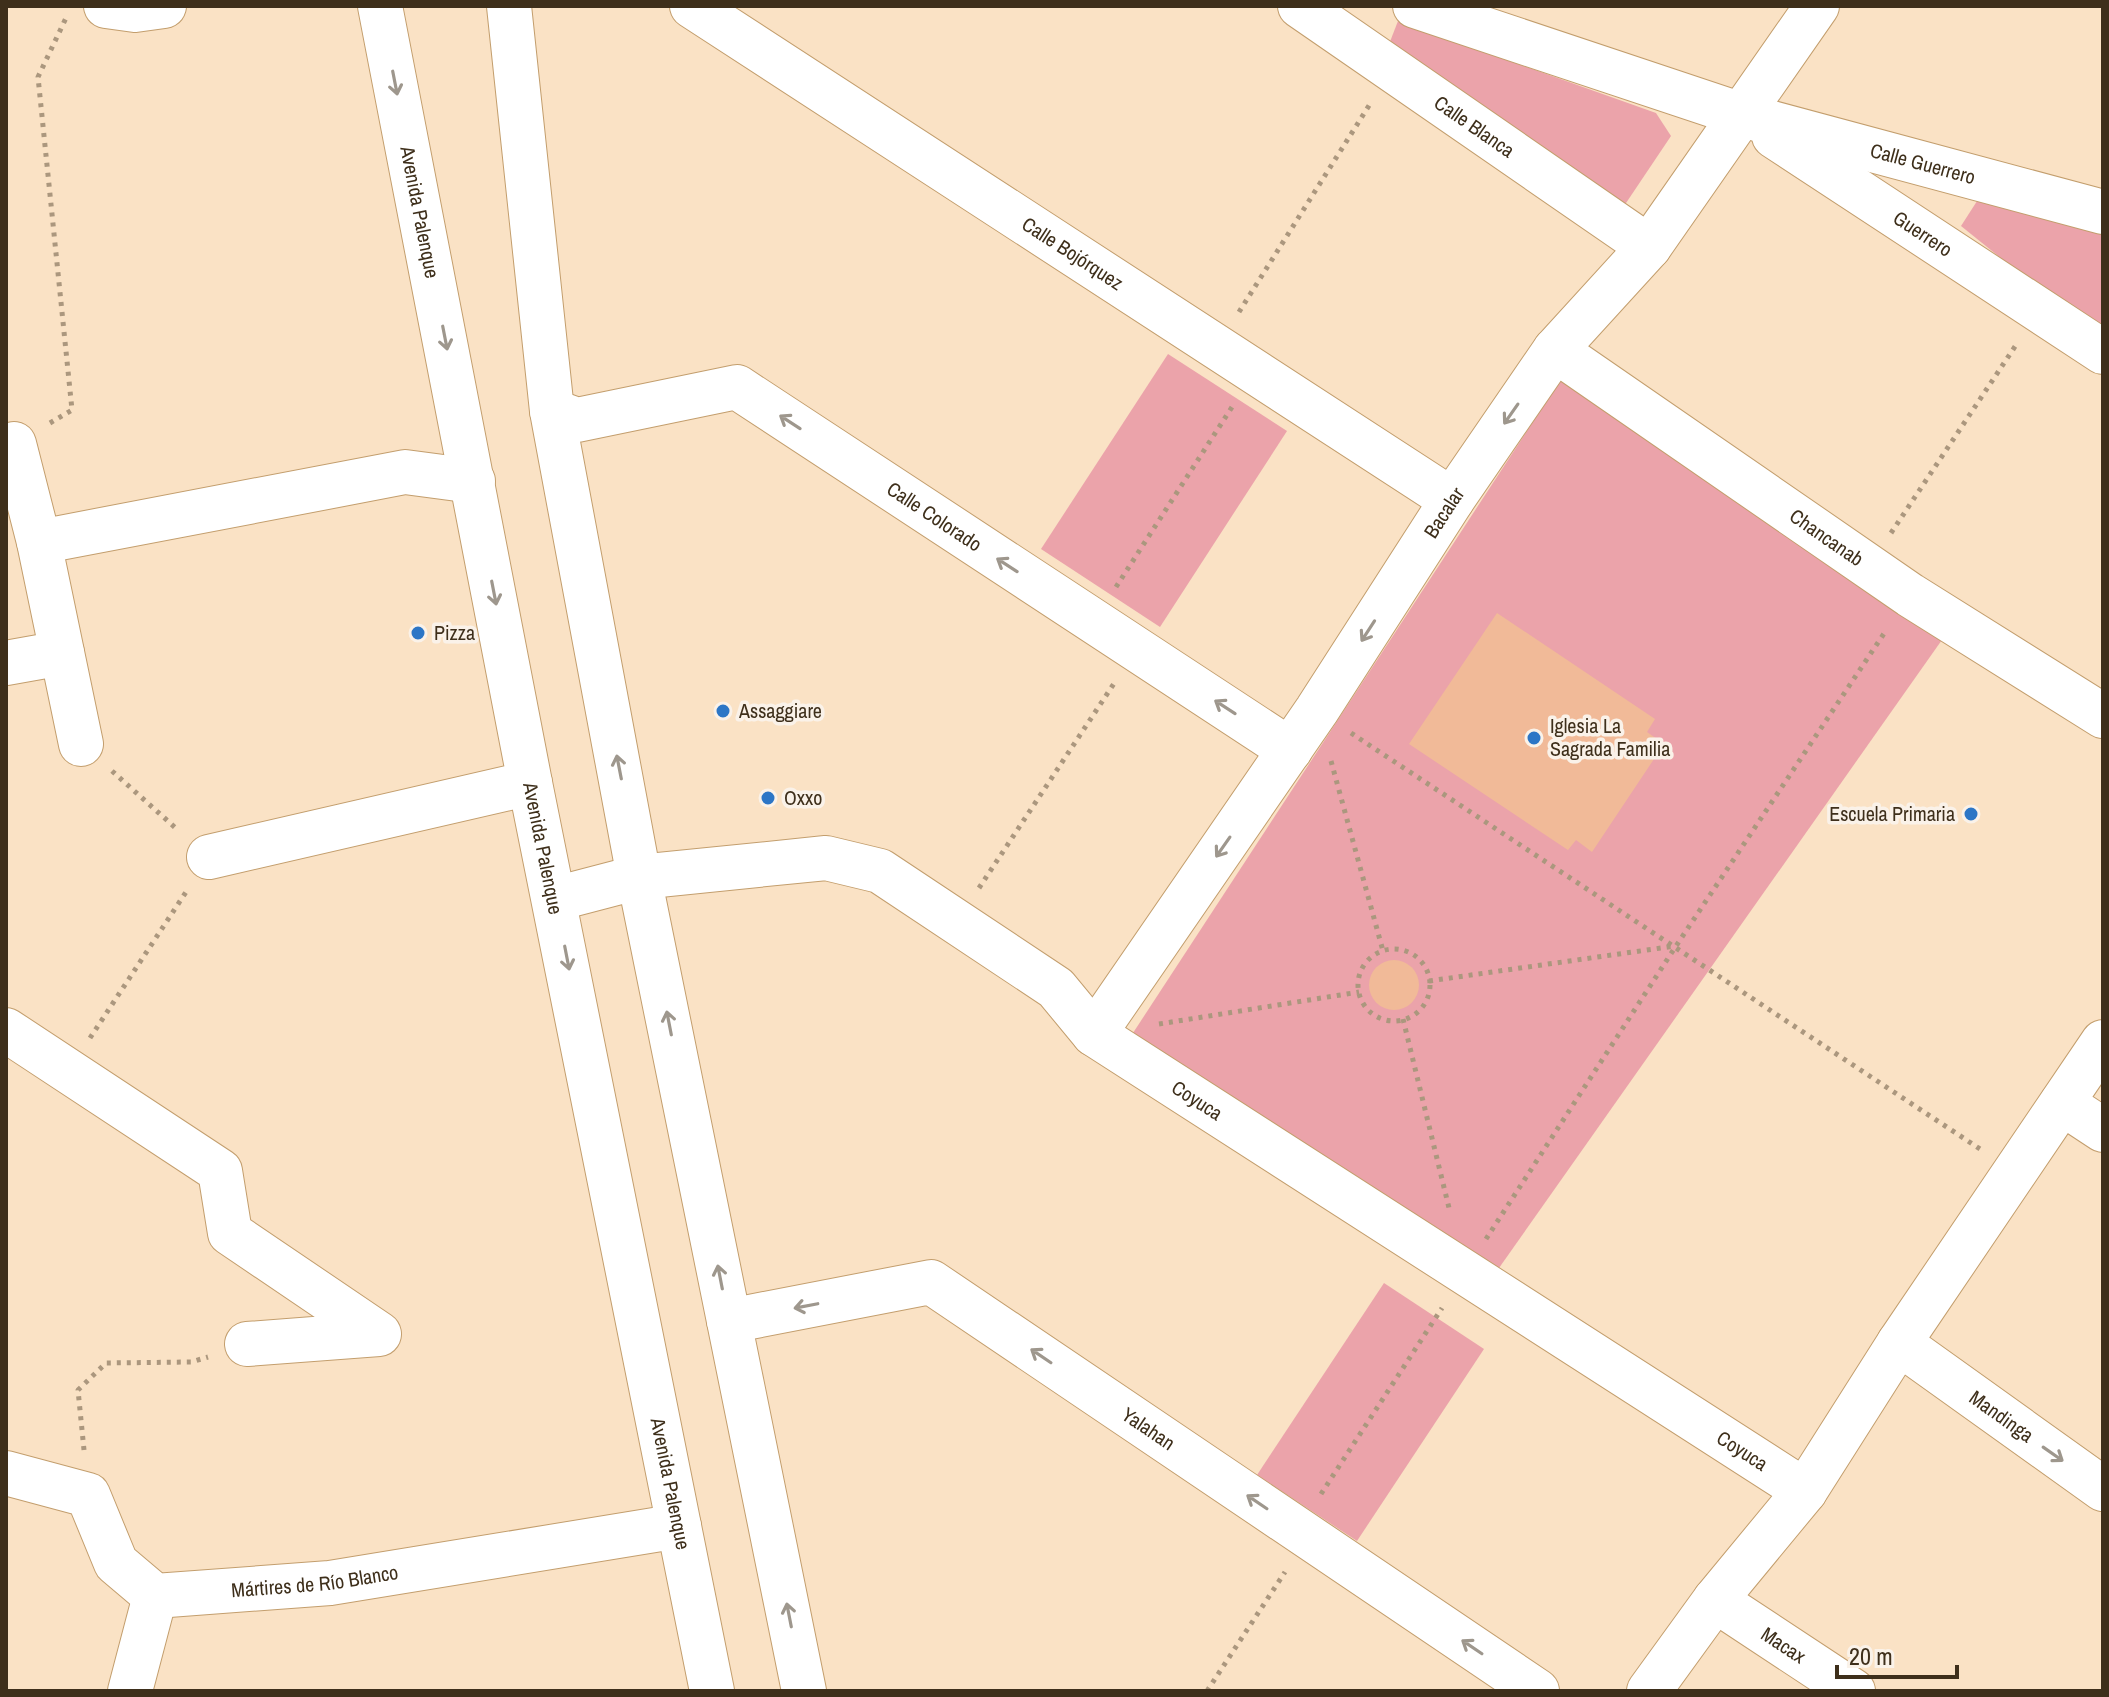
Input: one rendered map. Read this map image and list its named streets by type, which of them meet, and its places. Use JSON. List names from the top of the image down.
{
  "streets": {
    "street": [
      "Calle Blanca",
      "Calle Guerrero",
      "Avenida Palenque",
      "Guerrero",
      "Calle Bojórquez",
      "Bacalar",
      "Calle Colorado",
      "Chancanab",
      "Coyuca",
      "Mandinga",
      "Yalahan",
      "Mártires de Río Blanco",
      "Macax"
    ]
  },
  "crossings": [
    ["Calle Blanca", "Bacalar"],
    ["Calle Guerrero", "Guerrero"],
    ["Calle Guerrero", "Bacalar"],
    ["Avenida Palenque", "Coyuca"],
    ["Avenida Palenque", "Mártires de Río Blanco"],
    ["Guerrero", "Bacalar"],
    ["Calle Bojórquez", "Bacalar"],
    ["Bacalar", "Calle Colorado"],
    ["Bacalar", "Chancanab"],
    ["Bacalar", "Coyuca"]
  ],
  "one_way": [
    "Bacalar",
    "Calle Colorado",
    "Mandinga",
    "Yalahan"
  ],
  "places": [
    "Pizza",
    "Assaggiare",
    "Iglesia La Sagrada Familia",
    "Oxxo",
    "Escuela Primaria"
  ],
  "scale_bar": "20 m"
}
